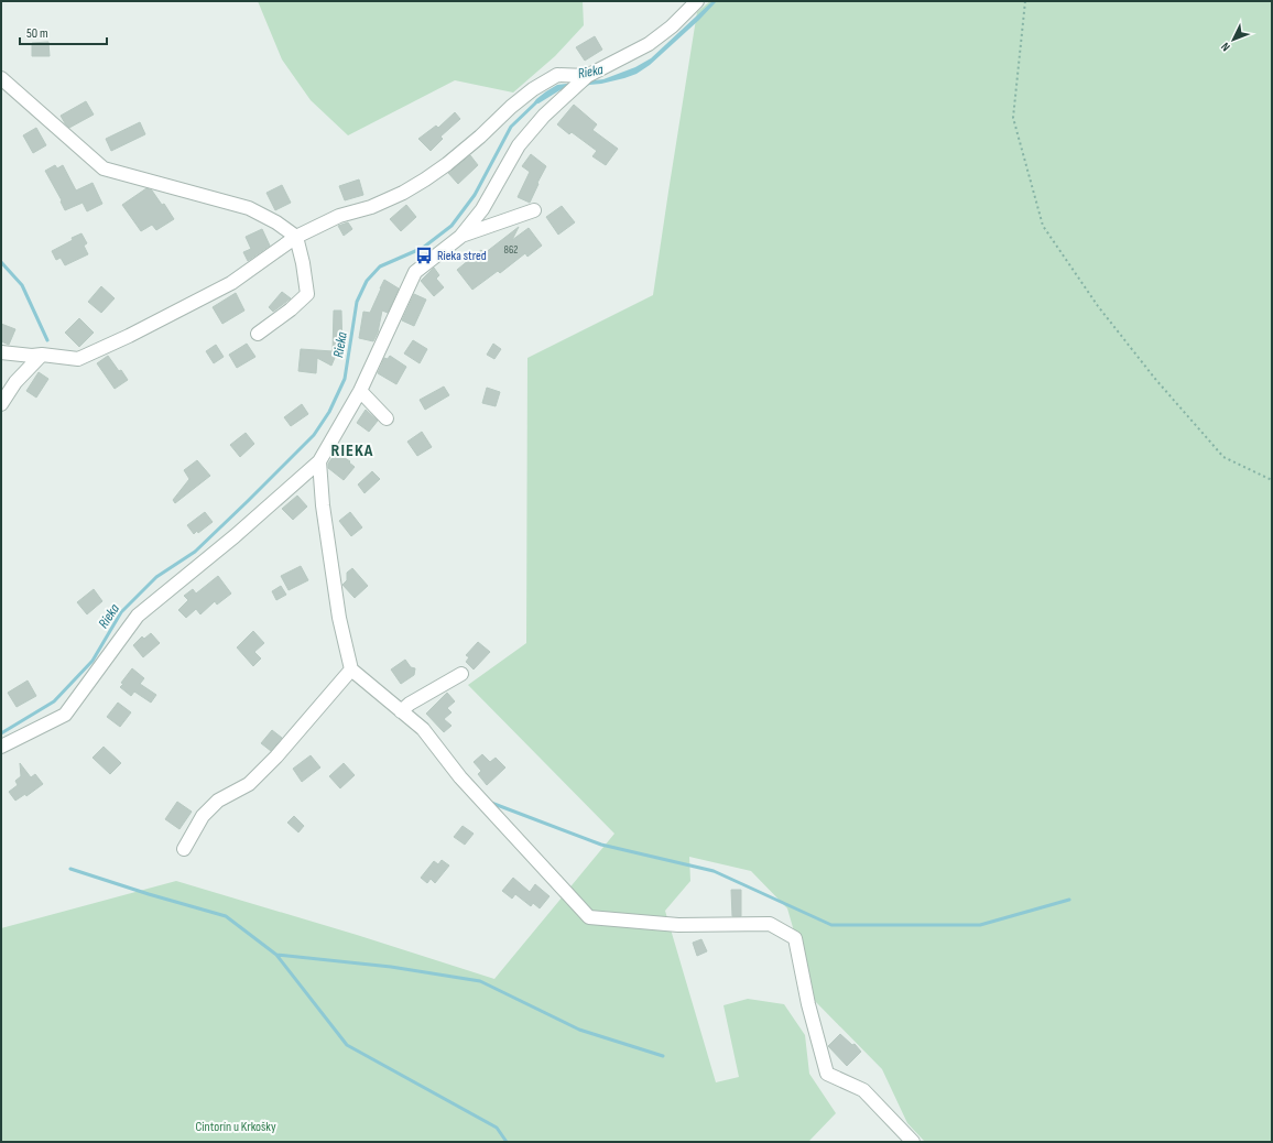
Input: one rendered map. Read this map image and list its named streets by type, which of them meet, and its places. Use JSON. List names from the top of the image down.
{
  "districts": ["RIEKA"],
  "water": ["Rieka"],
  "parks": ["Cintorín u Krkošky"],
  "places": {
    "bus stop": ["Rieka stred"]
  },
  "house_numbers": ["862"],
  "scale_bar": "50 m",
  "north": "bottom left"
}
